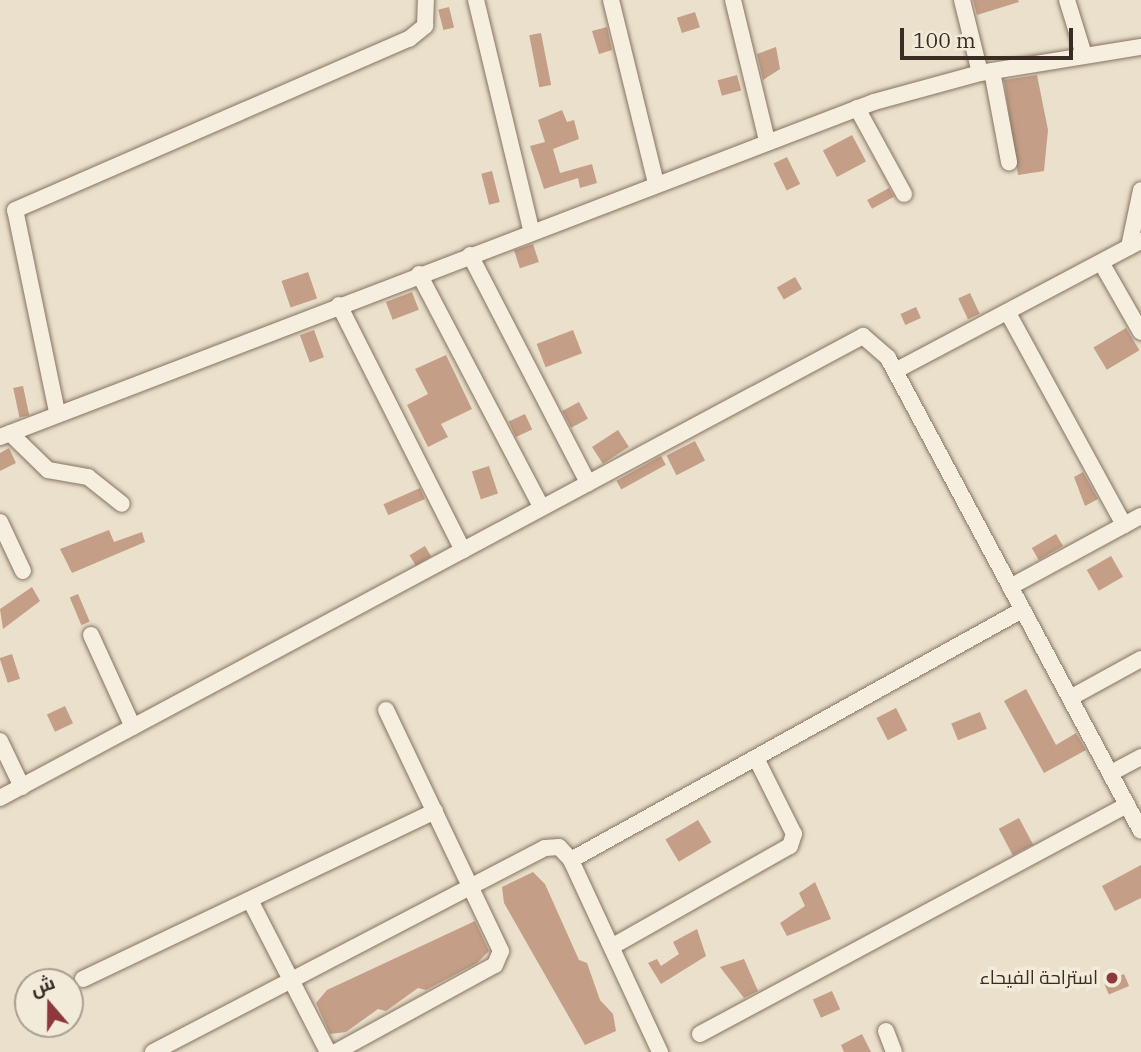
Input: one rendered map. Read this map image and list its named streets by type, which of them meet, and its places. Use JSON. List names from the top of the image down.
{
  "places": ["استراحة الفيحاء"],
  "scale_bar": "100 m",
  "north": "top"
}
